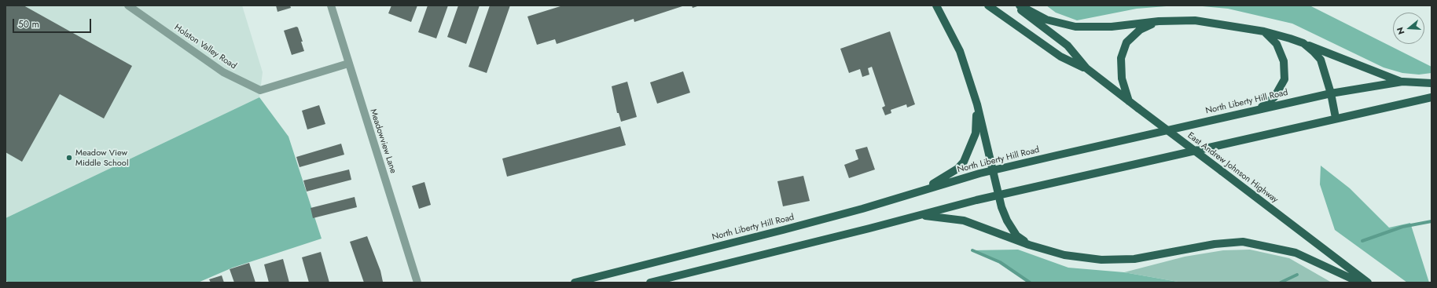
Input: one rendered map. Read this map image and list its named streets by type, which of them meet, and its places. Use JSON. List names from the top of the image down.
{
  "streets": {
    "main road": ["North Liberty Hill Road", "East Andrew Johnson Highway"],
    "street": ["Holston Valley Road", "Meadowview Lane"]
  },
  "crossings": [
    ["Holston Valley Road", "Meadowview Lane"]
  ],
  "places": ["Meadow View Middle School"],
  "scale_bar": "50 m",
  "north": "left"
}
